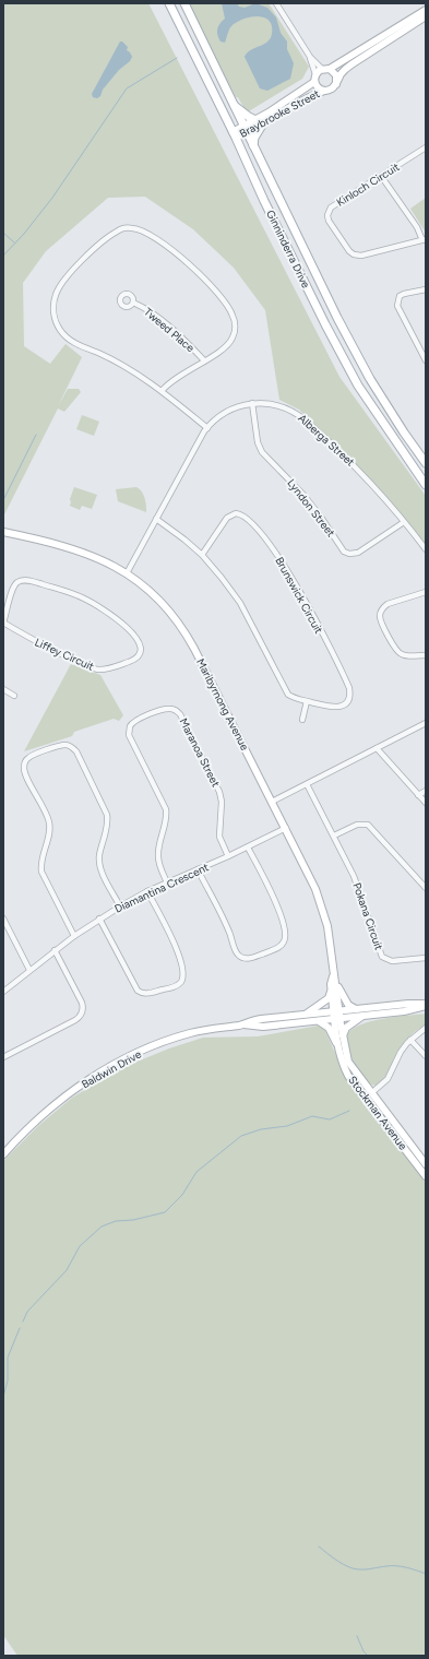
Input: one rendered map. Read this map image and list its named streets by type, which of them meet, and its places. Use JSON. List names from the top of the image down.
{
  "streets": {
    "main road": ["Ginninderra Drive"],
    "street": [
      "Braybrooke Street",
      "Kinloch Circuit",
      "Tweed Place",
      "Alberga Street",
      "Lyndon Street",
      "Brunswick Circuit",
      "Liffey Circuit",
      "Maribyrnong Avenue",
      "Maranoa Street",
      "Diamantina Crescent",
      "Pokana Circuit",
      "Baldwin Drive",
      "Stockman Avenue"
    ]
  },
  "crossings": [
    ["Braybrooke Street", "Ginninderra Drive"],
    ["Alberga Street", "Lyndon Street"],
    ["Alberga Street", "Brunswick Circuit"],
    ["Alberga Street", "Maribyrnong Avenue"],
    ["Maribyrnong Avenue", "Diamantina Crescent"],
    ["Maribyrnong Avenue", "Baldwin Drive"],
    ["Maribyrnong Avenue", "Stockman Avenue"],
    ["Maranoa Street", "Diamantina Crescent"],
    ["Baldwin Drive", "Stockman Avenue"]
  ]
}
